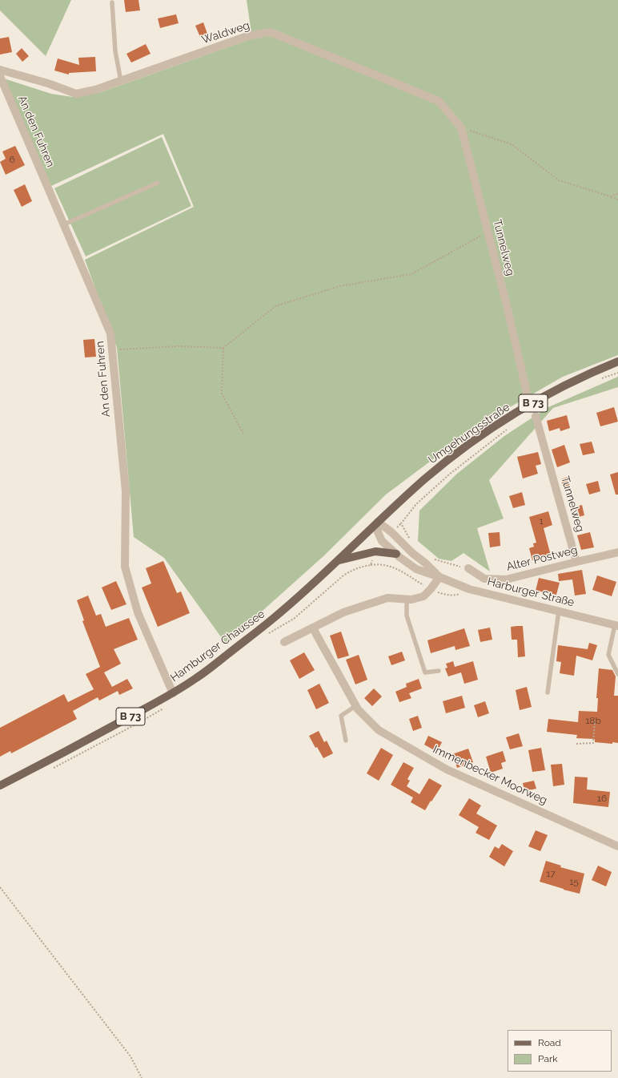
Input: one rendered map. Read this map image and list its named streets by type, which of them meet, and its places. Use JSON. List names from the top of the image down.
{
  "streets": {
    "main road": ["B 73", "Umgehungsstraße", "Hamburger Chaussee"],
    "street": [
      "Waldweg",
      "An den Fuhren",
      "Tunnelweg",
      "Alter Postweg",
      "Harburger Straße",
      "Immenbecker Moorweg"
    ]
  },
  "crossings": [
    ["Waldweg", "Tunnelweg"],
    ["An den Fuhren", "Hamburger Chaussee"],
    ["Tunnelweg", "Alter Postweg"],
    ["Umgehungsstraße", "Harburger Straße"],
    ["Umgehungsstraße", "Hamburger Chaussee"],
    ["Harburger Straße", "Hamburger Chaussee"]
  ],
  "house_numbers": [
    "6",
    "1",
    "18b",
    "16",
    "17",
    "15"
  ],
  "legend": ["Road", "Park"]
}
